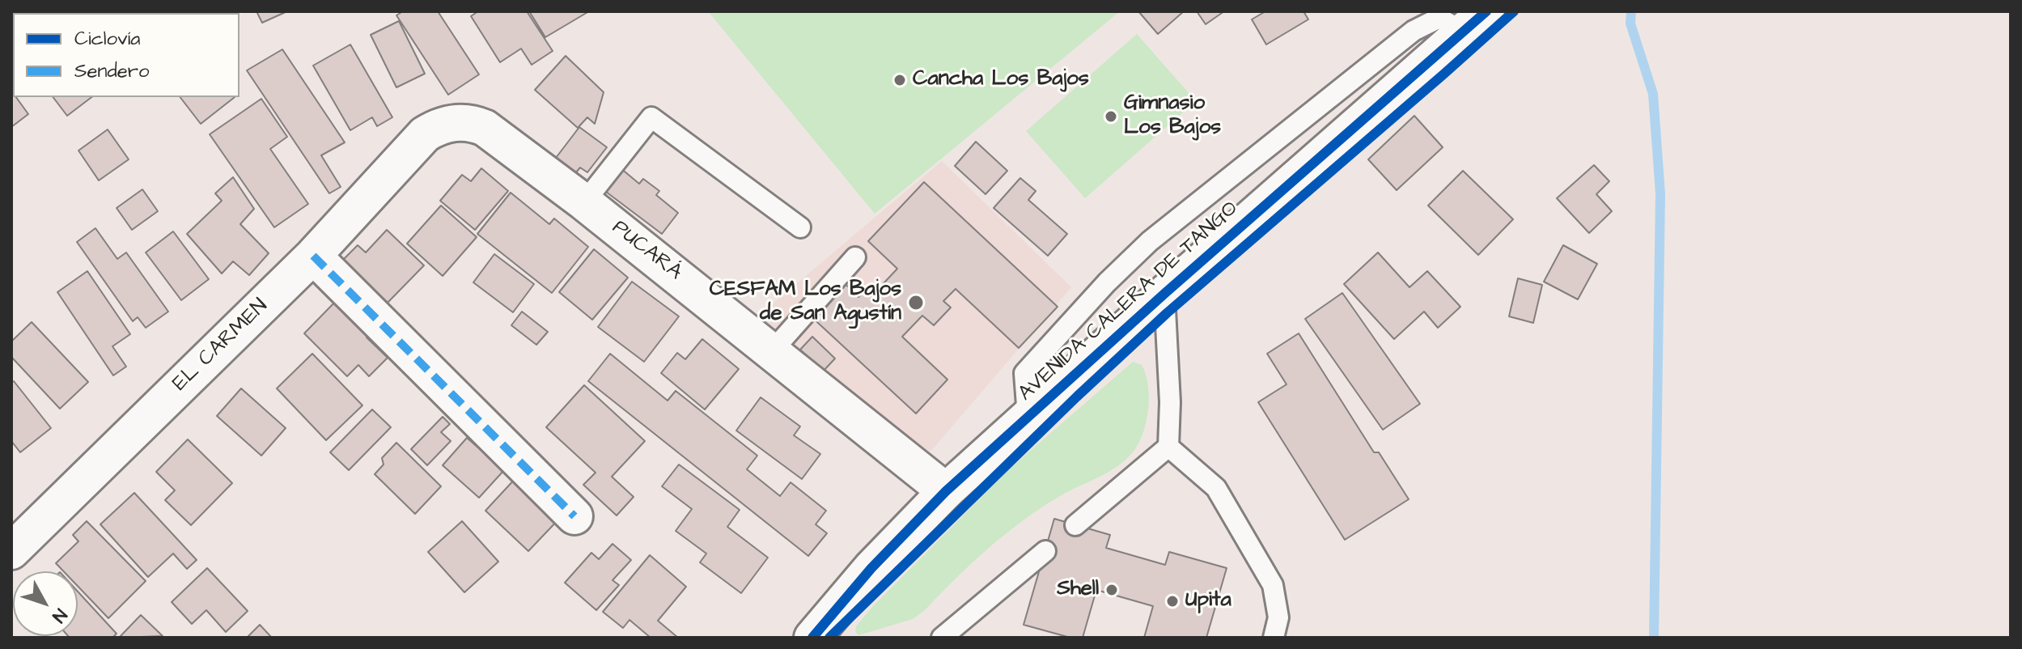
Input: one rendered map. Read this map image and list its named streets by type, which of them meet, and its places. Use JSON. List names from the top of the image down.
{
  "streets": {
    "street": ["PUCARÁ", "AVENIDA CALERA DE TANGO", "EL CARMEN"]
  },
  "crossings": [
    ["PUCARÁ", "AVENIDA CALERA DE TANGO"],
    ["PUCARÁ", "EL CARMEN"]
  ],
  "places": [
    "Cancha Los Bajos",
    "Gimnasio Los Bajos",
    "CESFAM Los Bajos de San Agustín",
    "Shell",
    "Upita"
  ],
  "legend": ["Ciclovía", "Sendero"],
  "north": "bottom right"
}
